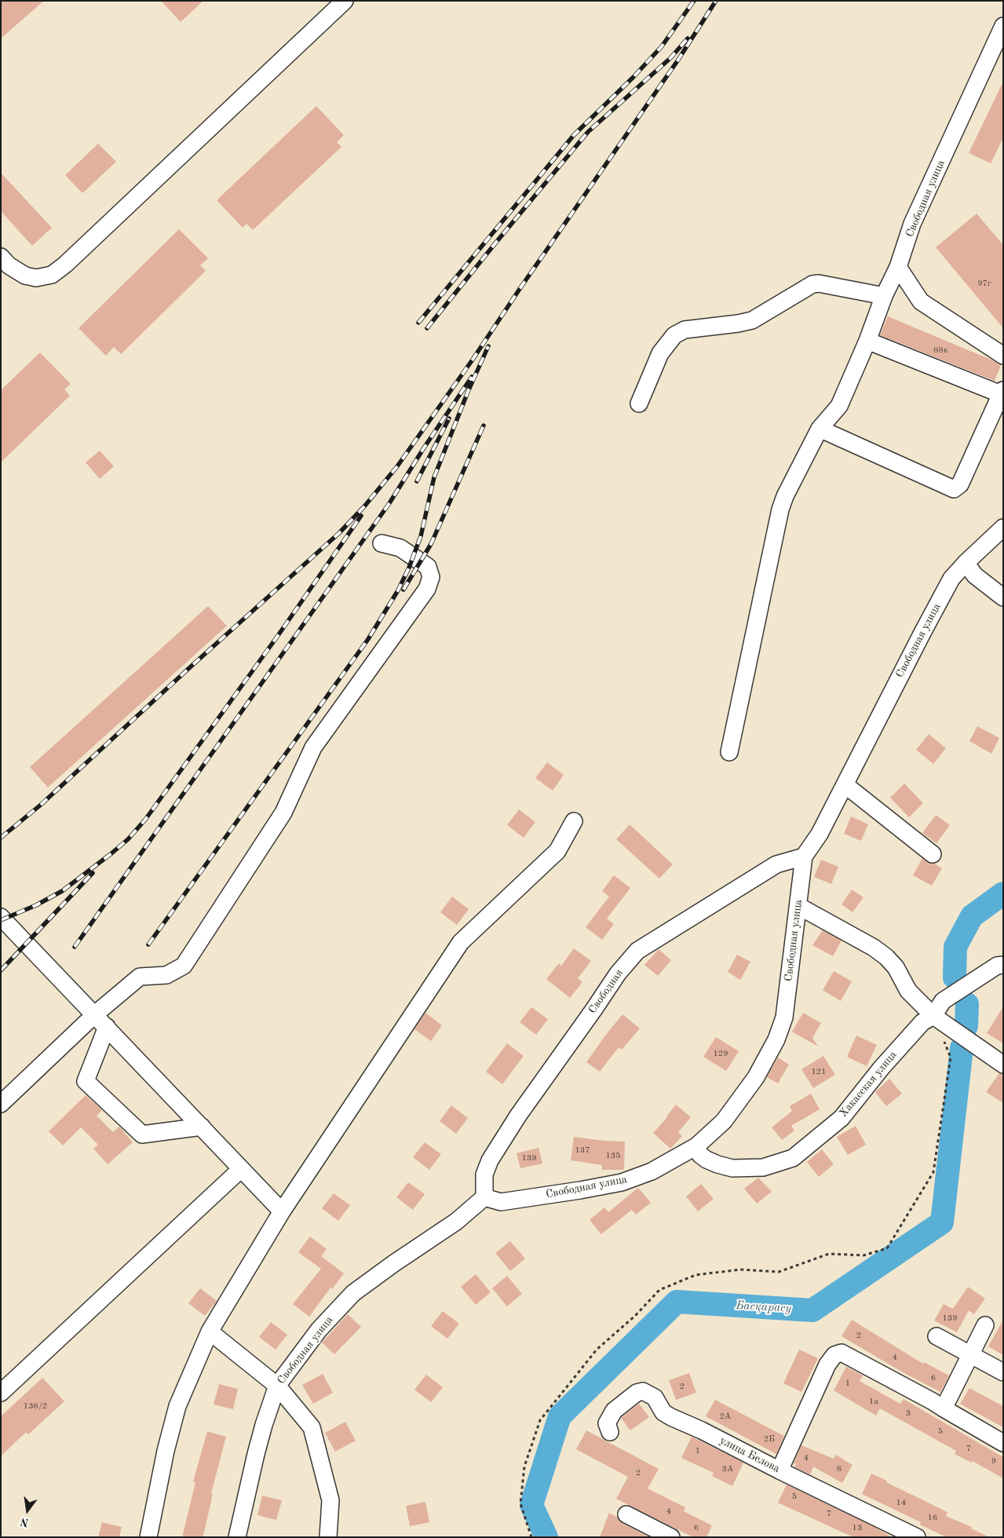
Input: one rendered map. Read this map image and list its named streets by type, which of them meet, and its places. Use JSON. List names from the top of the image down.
{
  "streets": {
    "street": [
      "Свободная улица",
      "Свободная",
      "Хакасская улица",
      "улица Белова"
    ]
  },
  "crossings": [
    ["Свободная улица", "Свободная"],
    ["Свободная улица", "Хакасская улица"]
  ],
  "water": ["Басқарасу"],
  "house_numbers": [
    "97г",
    "88в",
    "129",
    "121",
    "137",
    "135",
    "139",
    "139",
    "2",
    "4",
    "6",
    "1",
    "2",
    "1а",
    "136/2",
    "3",
    "2А",
    "5",
    "2Б",
    "7",
    "1",
    "4",
    "9",
    "3А",
    "8",
    "2",
    "5",
    "14",
    "4",
    "7",
    "16",
    "6",
    "13"
  ],
  "north": "bottom"
}
